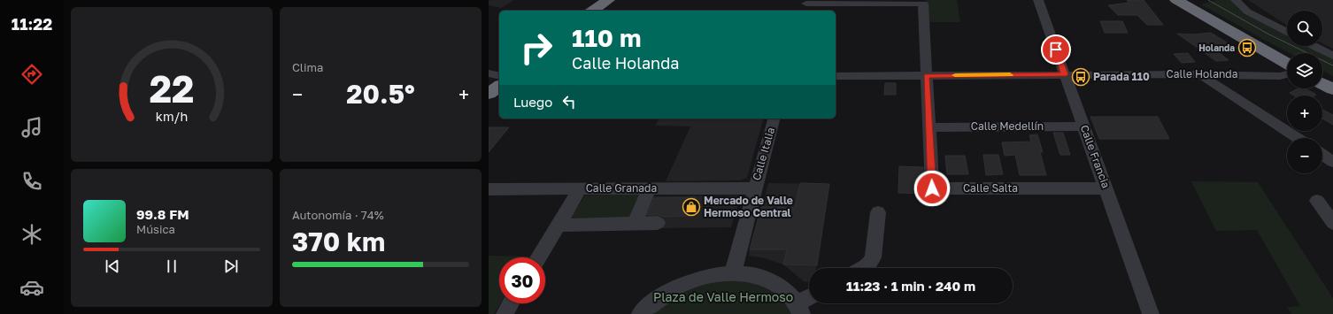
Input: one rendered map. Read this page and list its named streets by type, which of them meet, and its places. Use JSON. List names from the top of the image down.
{
  "streets": {
    "street": [
      "Calle Holanda",
      "Calle Medellín",
      "Calle Italia",
      "Calle Francia",
      "Calle Granada",
      "Calle Salta"
    ]
  },
  "crossings": [
    ["Calle Holanda", "Calle Francia"],
    ["Calle Holanda", "Calle Salta"],
    ["Calle Medellín", "Calle Francia"],
    ["Calle Medellín", "Calle Salta"],
    ["Calle Italia", "Calle Granada"],
    ["Calle Francia", "Calle Salta"]
  ],
  "parks": ["Plaza de Valle Hermoso"],
  "places": {
    "bus stop": ["Holanda", "Parada 110"],
    "shop": ["Mercado de Valle Hermoso Central"]
  },
  "page": {
    "tabs": "11:22",
    "tile": [
      "Clima",
      ["Autonomía · 74%", "370 km"]
    ],
    "map_buttons": ["+", "−"],
    "turn": ["110 m", "Calle Holanda"],
    "heat": ["−", "20.5°", "+"],
    "then": "Luego",
    "song": ["99.8 FM", "Música"],
    "limit": "30",
    "trip": "11:23 · 1 min · 240 m",
    "gauge": ["22", "km/h"]
  }
}
